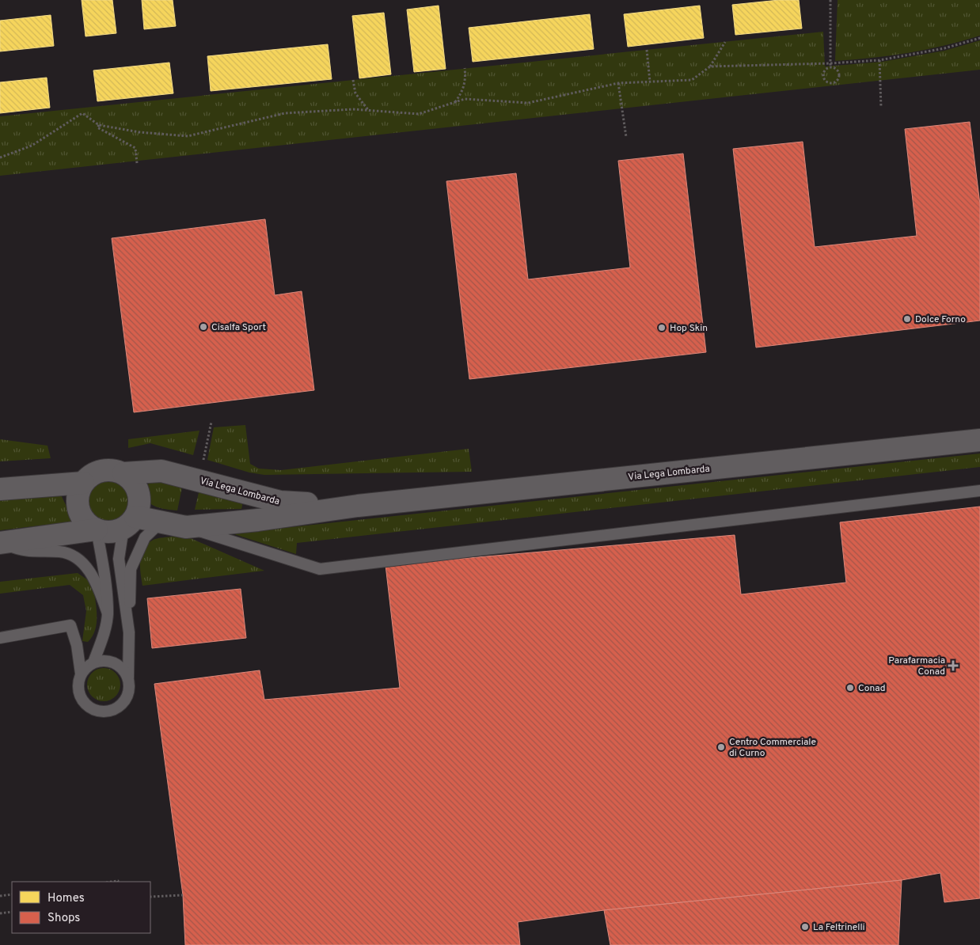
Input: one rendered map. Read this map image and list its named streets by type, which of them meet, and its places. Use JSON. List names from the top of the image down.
{
  "streets": {
    "street": ["Via Lega Lombarda"]
  },
  "places": {
    "other": [
      "Dolce Forno",
      "Cisalfa Sport",
      "Hop Skin",
      "Conad",
      "Centro Commerciale di Curno",
      "La Feltrinelli"
    ],
    "health": ["Parafarmacia Conad"]
  },
  "legend": ["Homes", "Shops"]
}
